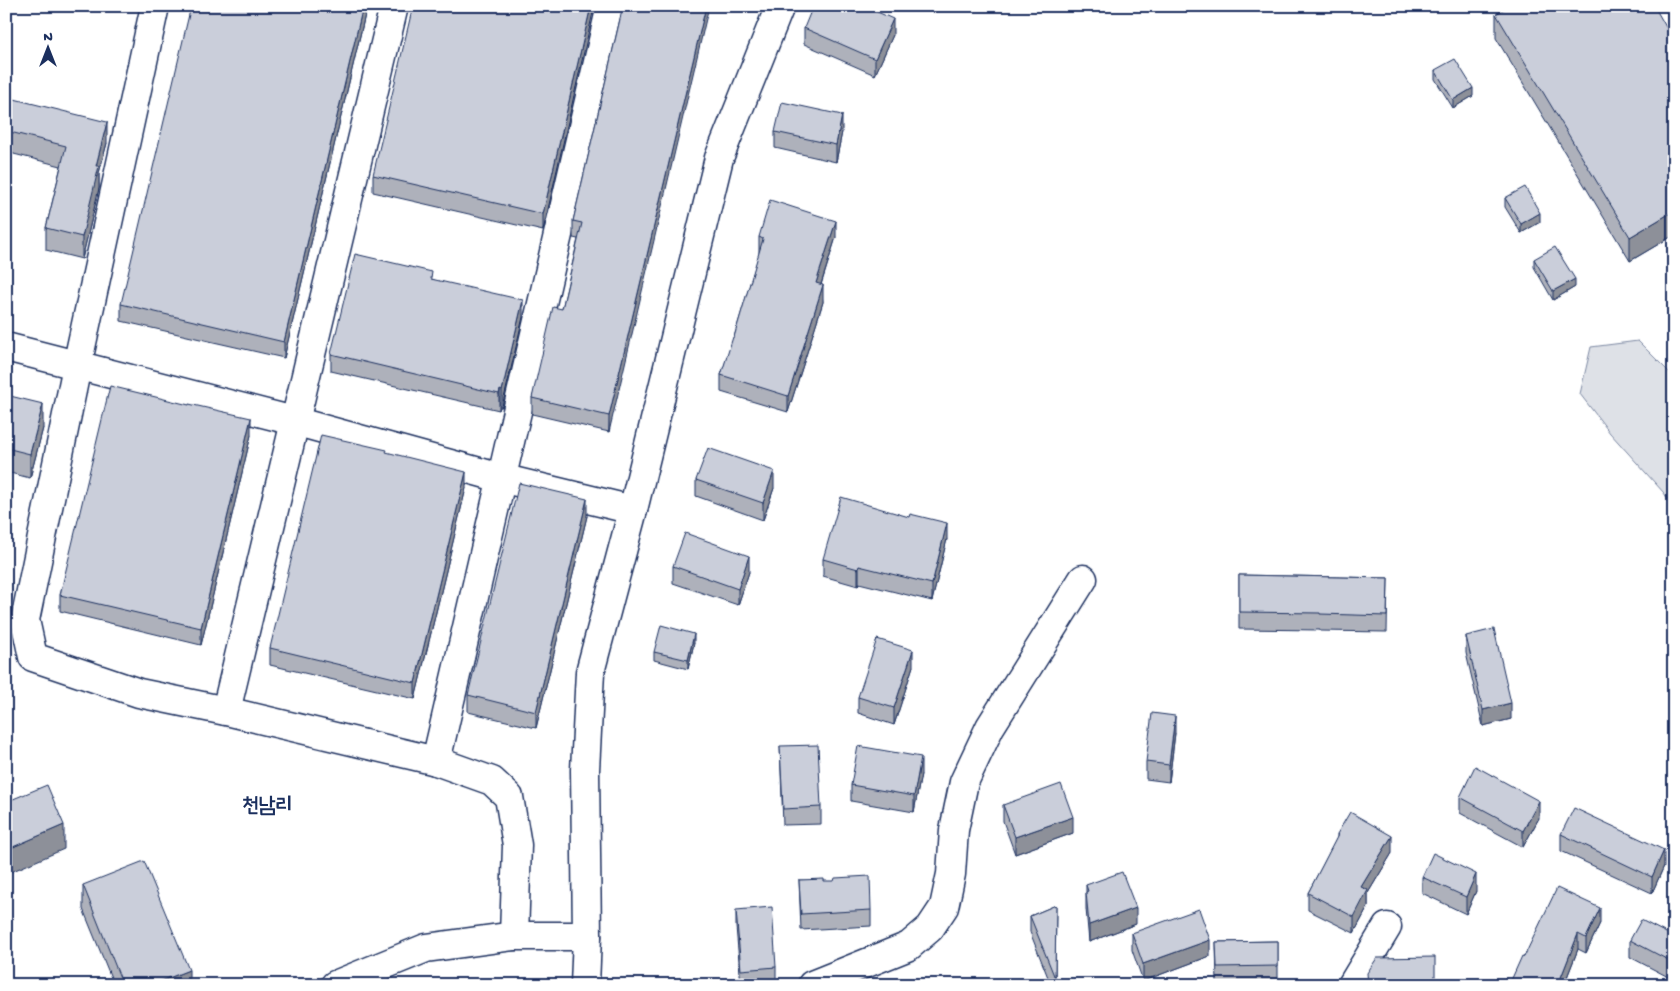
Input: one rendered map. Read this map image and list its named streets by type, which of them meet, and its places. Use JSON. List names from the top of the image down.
{
  "districts": ["천남리"],
  "north": "top"
}
